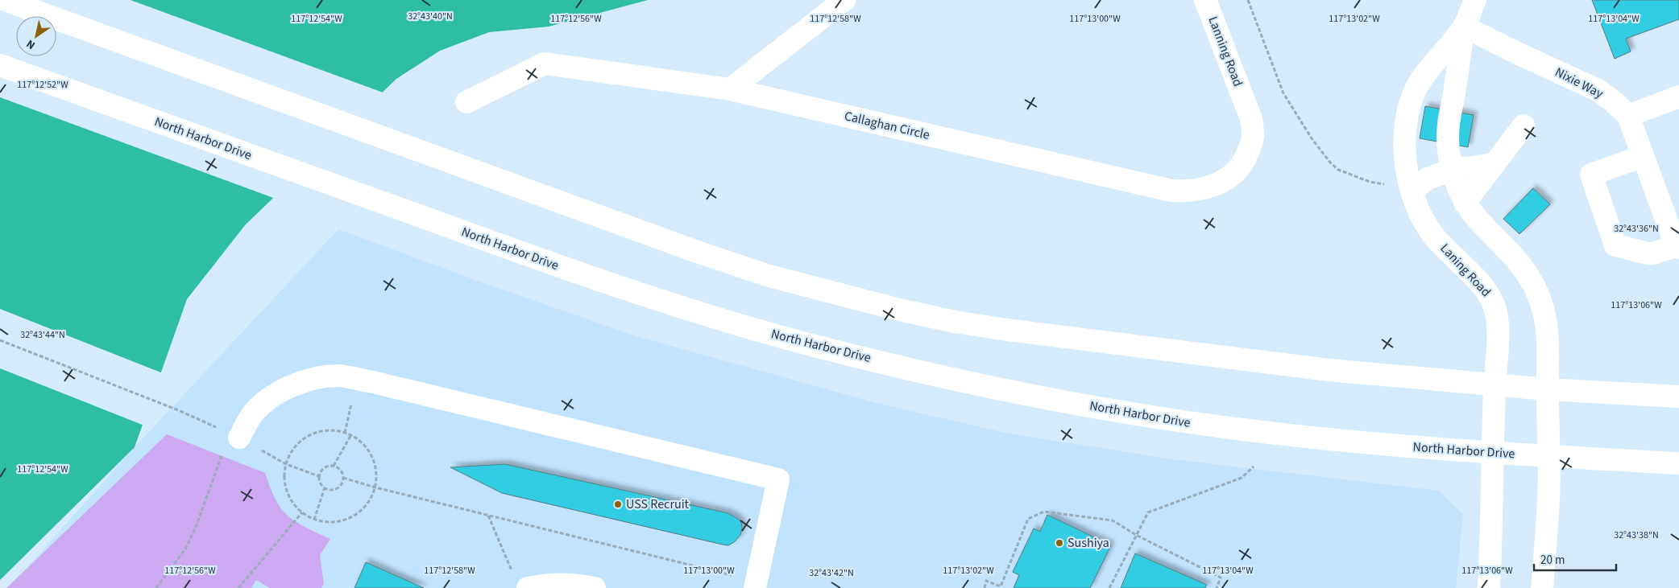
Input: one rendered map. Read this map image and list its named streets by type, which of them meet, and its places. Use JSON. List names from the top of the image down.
{
  "streets": {
    "main road": [
      "Lanning Road",
      "Nixie Way",
      "Callaghan Circle",
      "North Harbor Drive",
      "Laning Road"
    ]
  },
  "crossings": [
    ["Lanning Road", "Callaghan Circle"],
    ["Nixie Way", "Laning Road"],
    ["North Harbor Drive", "Laning Road"]
  ],
  "places": ["USS Recruit", "Sushiya"],
  "scale_bar": "20 m",
  "north": "bottom left",
  "coordinates": [
    "32°43'40\"N",
    "117°12'54\"W",
    "117°12'56\"W",
    "117°12'58\"W",
    "117°13'00\"W",
    "117°13'02\"W",
    "117°13'04\"W",
    "117°12'52\"W",
    "32°43'36\"N",
    "117°13'06\"W",
    "32°43'44\"N",
    "32°43'38\"N",
    "32°43'42\"N"
  ]
}
